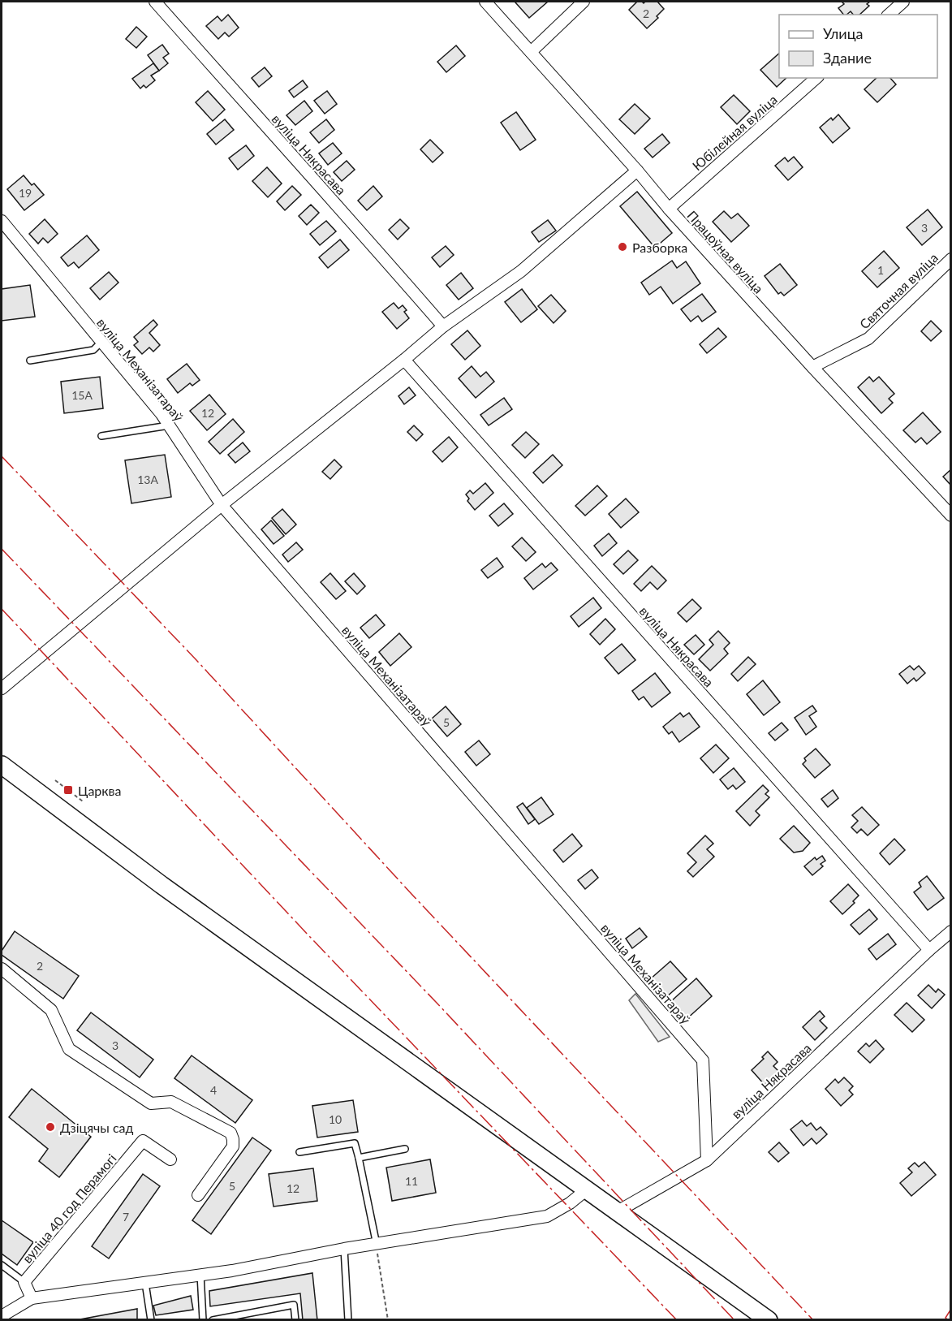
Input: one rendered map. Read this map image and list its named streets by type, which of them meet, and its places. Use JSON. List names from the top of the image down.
{
  "streets": {
    "street": [
      "Юбілейная вуліца",
      "вуліца Някрасава",
      "Працоўная вуліца",
      "Святочная вуліца",
      "вуліца Механізатараў",
      "вуліца 40 год Перамогі"
    ]
  },
  "crossings": [
    ["Юбілейная вуліца", "Працоўная вуліца"],
    ["вуліца Някрасава", "вуліца Механізатараў"],
    ["Працоўная вуліца", "Святочная вуліца"]
  ],
  "places": {
    "other": ["Разборка", "Дзіцячы сад"],
    "transit": ["Царква"]
  },
  "house_numbers": [
    "2",
    "19",
    "3",
    "1",
    "15А",
    "12",
    "13А",
    "5",
    "2",
    "3",
    "4",
    "10",
    "11",
    "5",
    "12",
    "7"
  ],
  "legend": ["Улица", "Здание"]
}
